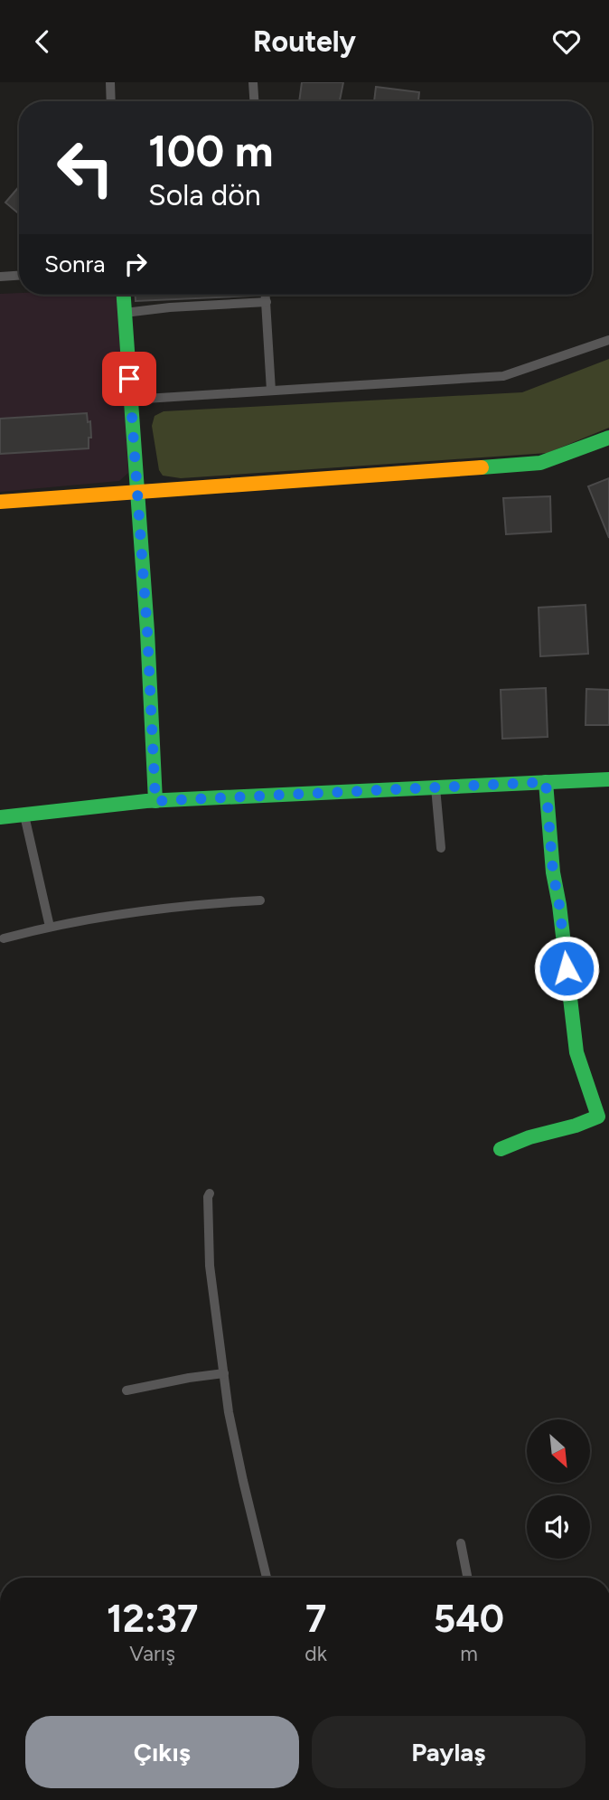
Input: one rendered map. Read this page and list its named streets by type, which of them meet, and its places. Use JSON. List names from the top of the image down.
{
  "north": "bottom right",
  "page": {
    "header": "Routely",
    "turn": ["100 m", "Sola dön"],
    "then": "Sonra",
    "eta": [
      "12:37",
      "Varış",
      "7",
      "dk",
      "540",
      "m"
    ],
    "buttons": ["Çıkış", "Paylaş"]
  }
}
